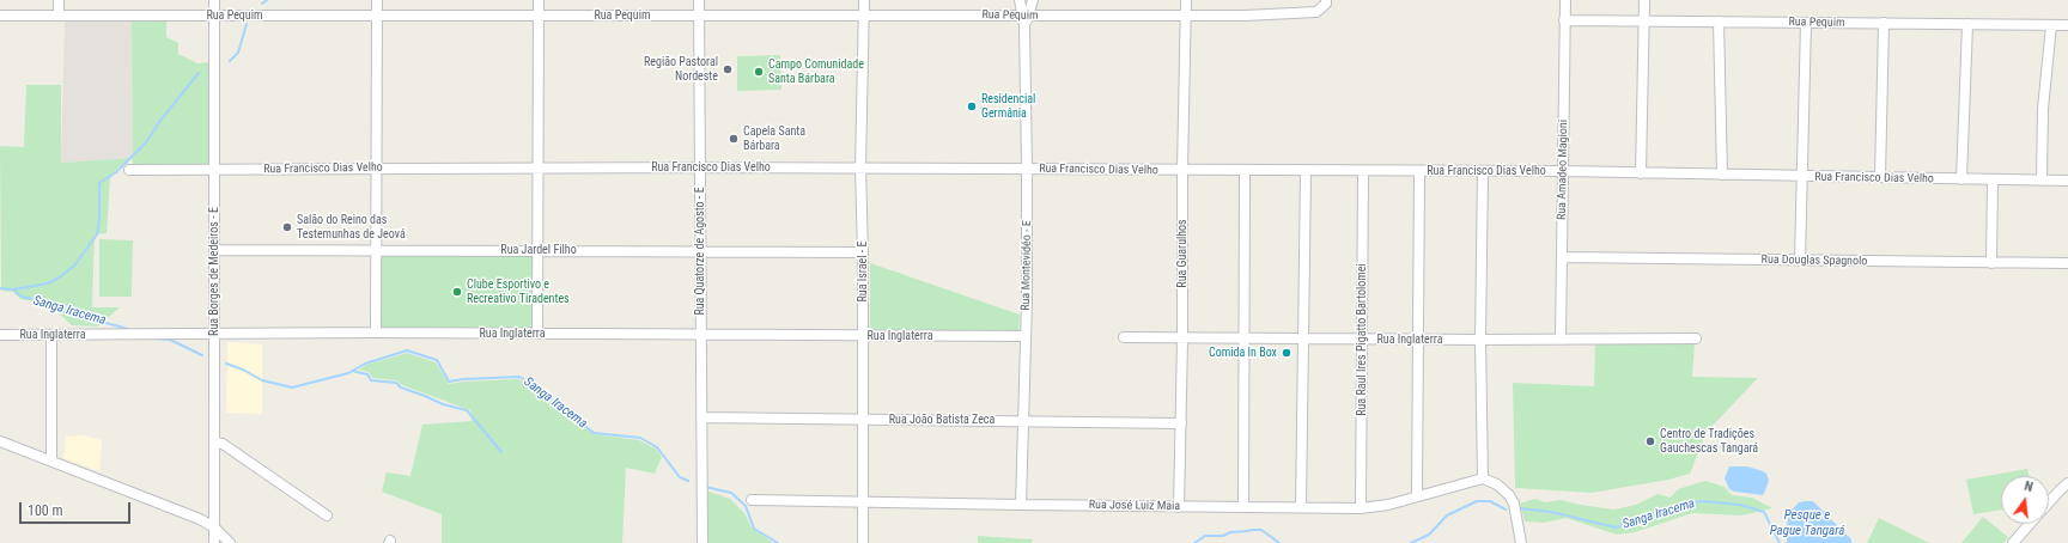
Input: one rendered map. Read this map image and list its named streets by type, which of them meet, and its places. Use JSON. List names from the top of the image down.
{
  "streets": {
    "street": [
      "Rua Pequim",
      "Rua Francisco Dias Velho",
      "Rua Amadeo Magioni",
      "Rua Jardel Filho",
      "Rua Quatorze de Agosto - E",
      "Rua Guarulhos",
      "Rua Douglas Spagnolo",
      "Rua Montevidéo - E",
      "Rua Borges de Medeiros - E",
      "Rua Israel - E",
      "Rua Inglaterra",
      "Rua Raul Ires Pigatto Bartolomei",
      "Rua João Batista Zeca",
      "Rua José Luiz Maia"
    ]
  },
  "crossings": [
    ["Rua Pequim", "Rua Amadeo Magioni"],
    ["Rua Pequim", "Rua Quatorze de Agosto - E"],
    ["Rua Pequim", "Rua Guarulhos"],
    ["Rua Pequim", "Rua Montevidéo - E"],
    ["Rua Pequim", "Rua Borges de Medeiros - E"],
    ["Rua Pequim", "Rua Israel - E"],
    ["Rua Francisco Dias Velho", "Rua Amadeo Magioni"],
    ["Rua Francisco Dias Velho", "Rua Quatorze de Agosto - E"],
    ["Rua Francisco Dias Velho", "Rua Guarulhos"],
    ["Rua Francisco Dias Velho", "Rua Montevidéo - E"],
    ["Rua Francisco Dias Velho", "Rua Borges de Medeiros - E"],
    ["Rua Francisco Dias Velho", "Rua Israel - E"],
    ["Rua Francisco Dias Velho", "Rua Raul Ires Pigatto Bartolomei"],
    ["Rua Amadeo Magioni", "Rua Douglas Spagnolo"],
    ["Rua Amadeo Magioni", "Rua Inglaterra"],
    ["Rua Jardel Filho", "Rua Quatorze de Agosto - E"],
    ["Rua Jardel Filho", "Rua Borges de Medeiros - E"],
    ["Rua Jardel Filho", "Rua Israel - E"],
    ["Rua Quatorze de Agosto - E", "Rua Inglaterra"],
    ["Rua Quatorze de Agosto - E", "Rua João Batista Zeca"],
    ["Rua Guarulhos", "Rua Inglaterra"],
    ["Rua Guarulhos", "Rua João Batista Zeca"],
    ["Rua Guarulhos", "Rua José Luiz Maia"],
    ["Rua Montevidéo - E", "Rua Inglaterra"],
    ["Rua Montevidéo - E", "Rua João Batista Zeca"],
    ["Rua Montevidéo - E", "Rua José Luiz Maia"],
    ["Rua Borges de Medeiros - E", "Rua Inglaterra"],
    ["Rua Israel - E", "Rua Inglaterra"],
    ["Rua Israel - E", "Rua João Batista Zeca"],
    ["Rua Israel - E", "Rua José Luiz Maia"],
    ["Rua Inglaterra", "Rua Raul Ires Pigatto Bartolomei"],
    ["Rua Raul Ires Pigatto Bartolomei", "Rua José Luiz Maia"]
  ],
  "water": ["Sanga Iracema", "Pesque e Pague Tangará"],
  "places": [
    "Região Pastoral Nordeste",
    "Campo Comunidade Santa Bárbara",
    "Residencial Germânia",
    "Capela Santa Bárbara",
    "Salão do Reino das Testemunhas de Jeová",
    "Clube Esportivo e Recreativo Tiradentes",
    "Comida In Box",
    "Centro de Tradições Gauchescas Tangará"
  ],
  "scale_bar": "100 m",
  "north": "top"
}
